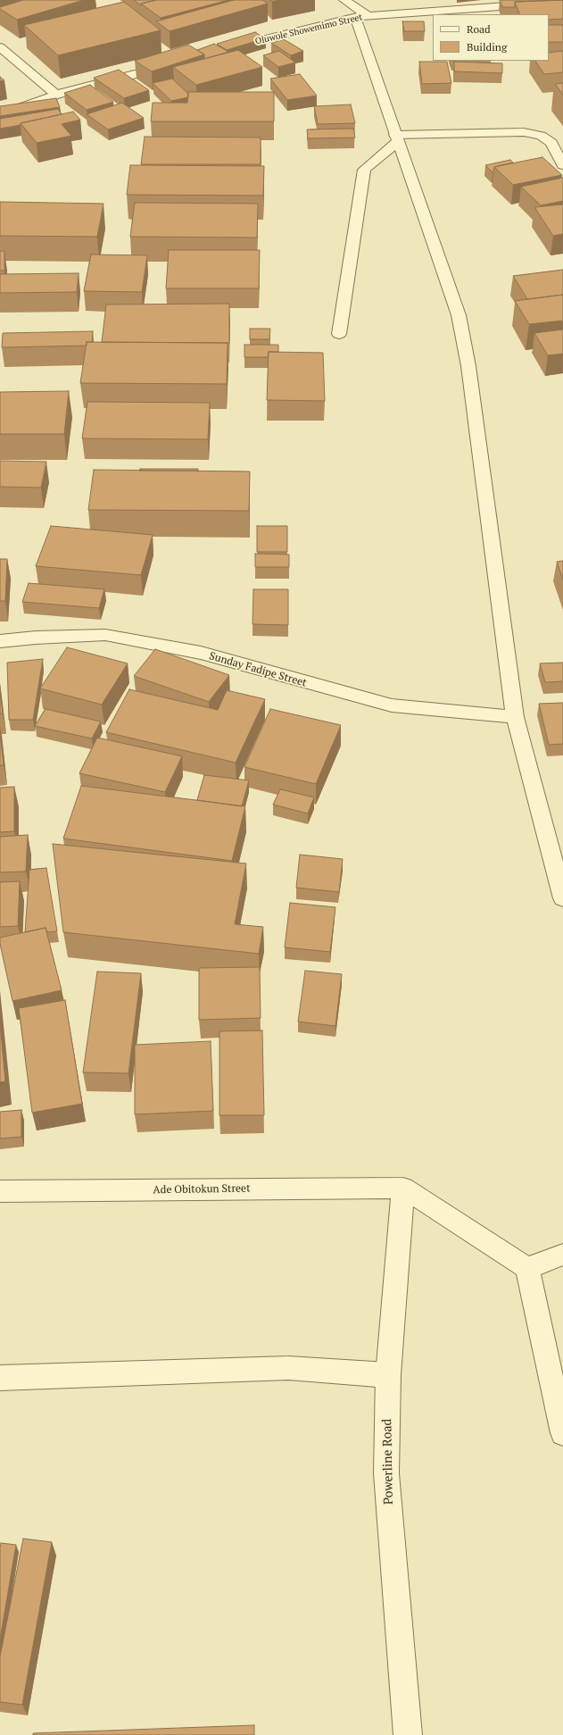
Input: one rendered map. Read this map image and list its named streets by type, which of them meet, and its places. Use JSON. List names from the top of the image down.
{
  "streets": {
    "street": [
      "Oluwole Showemimo Street",
      "Sunday Fadipe Street",
      "Ade Obitokun Street",
      "Powerline Road"
    ]
  },
  "crossings": [
    ["Ade Obitokun Street", "Powerline Road"]
  ],
  "legend": ["Road", "Building"]
}
